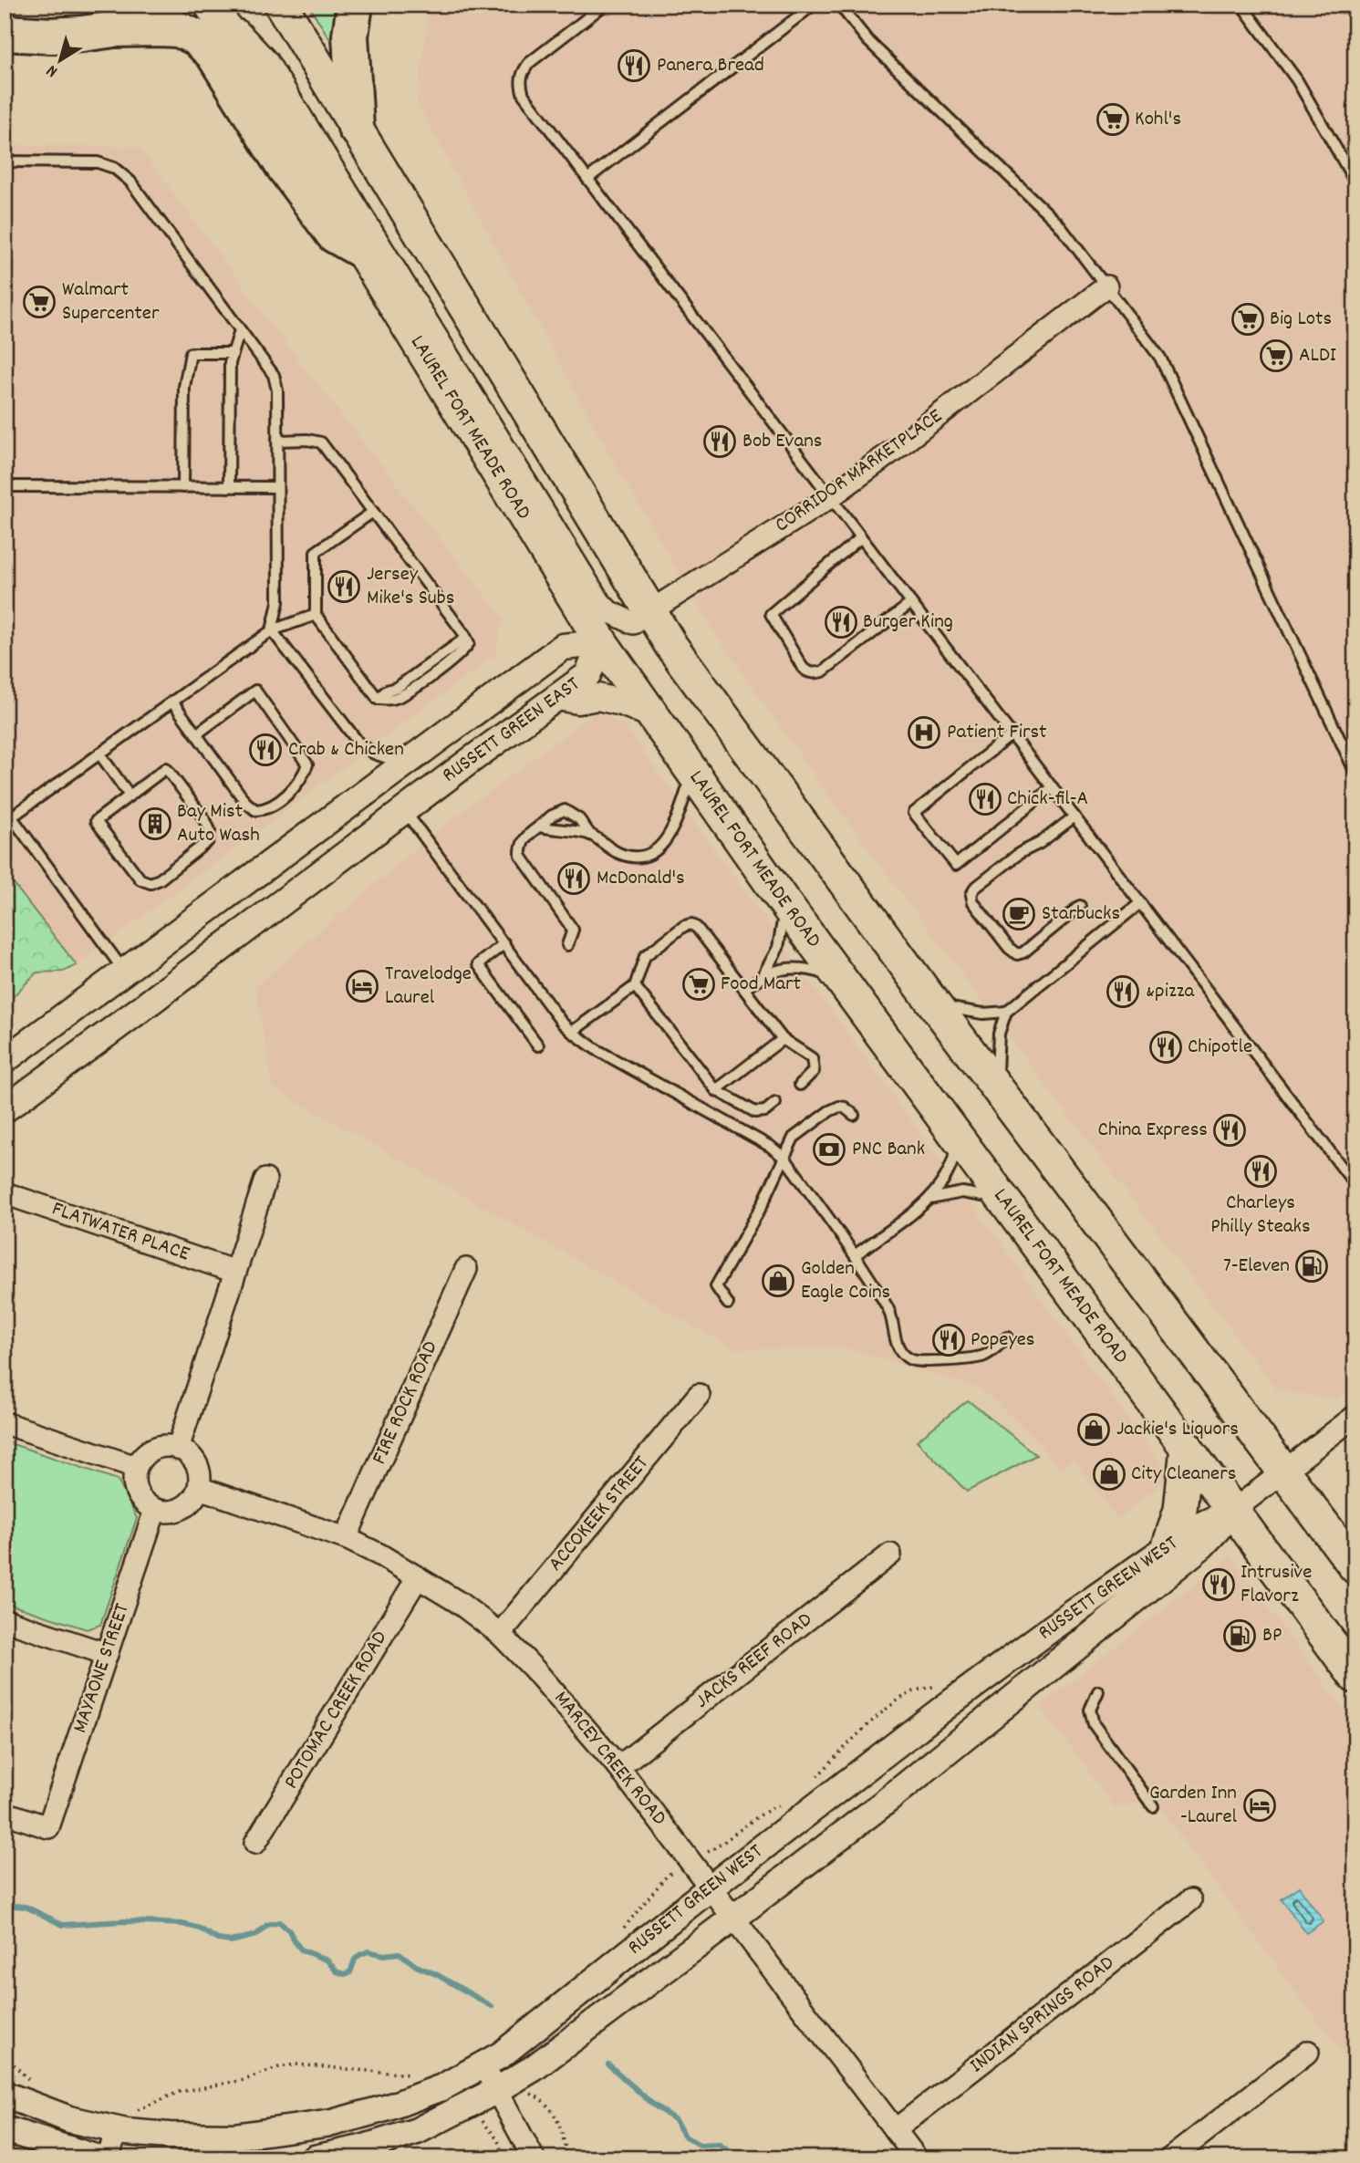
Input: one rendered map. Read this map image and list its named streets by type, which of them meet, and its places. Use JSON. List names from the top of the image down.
{
  "streets": {
    "main road": ["LAUREL FORT MEADE ROAD"],
    "street": [
      "CORRIDOR MARKETPLACE",
      "RUSSETT GREEN EAST",
      "FLATWATER PLACE",
      "FIRE ROCK ROAD",
      "ACCOKEEK STREET",
      "RUSSETT GREEN WEST",
      "JACKS REEF ROAD",
      "MAYAONE STREET",
      "POTOMAC CREEK ROAD",
      "MARCEY CREEK ROAD",
      "INDIAN SPRINGS ROAD"
    ]
  },
  "crossings": [
    ["LAUREL FORT MEADE ROAD", "CORRIDOR MARKETPLACE"],
    ["LAUREL FORT MEADE ROAD", "RUSSETT GREEN EAST"],
    ["LAUREL FORT MEADE ROAD", "RUSSETT GREEN WEST"],
    ["CORRIDOR MARKETPLACE", "RUSSETT GREEN EAST"],
    ["FIRE ROCK ROAD", "MARCEY CREEK ROAD"],
    ["ACCOKEEK STREET", "MARCEY CREEK ROAD"],
    ["RUSSETT GREEN WEST", "MARCEY CREEK ROAD"],
    ["JACKS REEF ROAD", "MARCEY CREEK ROAD"],
    ["MAYAONE STREET", "MARCEY CREEK ROAD"],
    ["POTOMAC CREEK ROAD", "MARCEY CREEK ROAD"],
    ["MARCEY CREEK ROAD", "INDIAN SPRINGS ROAD"]
  ],
  "places": {
    "restaurant": [
      "Panera Bread",
      "Bob Evans",
      "Jersey Mike's Subs",
      "Burger King",
      "Crab & Chicken",
      "Chick-fil-A",
      "McDonald's",
      "&pizza",
      "Chipotle",
      "China Express",
      "Charleys Philly Steaks",
      "Popeyes",
      "Intrusive Flavorz"
    ],
    "supermarket": [
      "Kohl's",
      "Walmart Supercenter",
      "Big Lots",
      "ALDI",
      "Food Mart"
    ],
    "hospital": ["Patient First"],
    "building": ["Bay Mist Auto Wash"],
    "cafe": ["Starbucks"],
    "hotel": ["Travelodge Laurel", "Garden Inn -Laurel"],
    "bank": ["PNC Bank"],
    "fuel station": ["7-Eleven", "BP"],
    "shop": ["Golden Eagle Coins", "Jackie's Liquors", "City Cleaners"]
  },
  "north": "bottom left"
}
